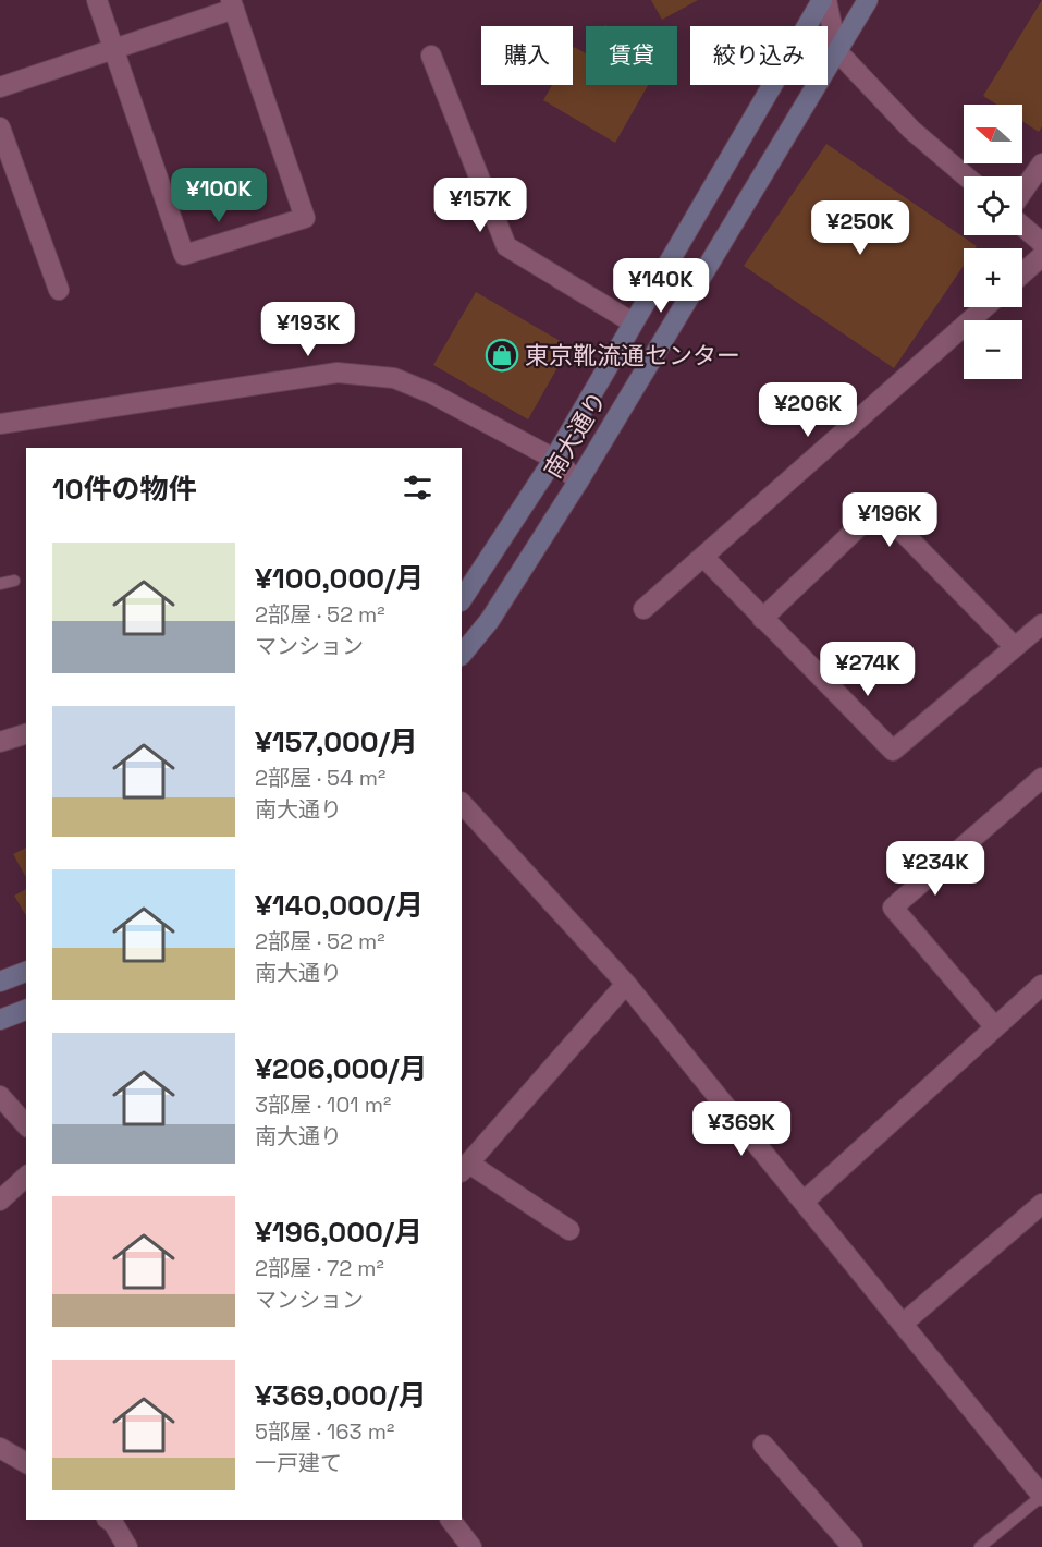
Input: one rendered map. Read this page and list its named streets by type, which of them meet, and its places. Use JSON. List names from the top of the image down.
{
  "streets": {
    "street": ["南大通り"]
  },
  "places": {
    "shop": ["東京靴流通センター"]
  },
  "north": "left",
  "page": {
    "chip": ["購入", "賃貸", "絞り込み"],
    "map_buttons": ["+", "−"],
    "price": [
      "¥100K",
      "¥157K",
      "¥250K",
      "¥140K",
      "¥193K",
      "¥206K",
      "¥196K",
      "¥274K",
      "¥234K",
      "¥369K"
    ],
    "heading": "10件の物件",
    "list": [
      {
        "name": "¥100,000/月",
        "note": "2部屋 · 52 m² · マンション"
      },
      {
        "name": "¥157,000/月",
        "note": "2部屋 · 54 m² · 南大通り"
      },
      {
        "name": "¥140,000/月",
        "note": "2部屋 · 52 m² · 南大通り"
      },
      {
        "name": "¥206,000/月",
        "note": "3部屋 · 101 m² · 南大通り"
      },
      {
        "name": "¥196,000/月",
        "note": "2部屋 · 72 m² · マンション"
      },
      {
        "name": "¥369,000/月",
        "note": "5部屋 · 163 m² · 一戸建て"
      }
    ]
  }
}
